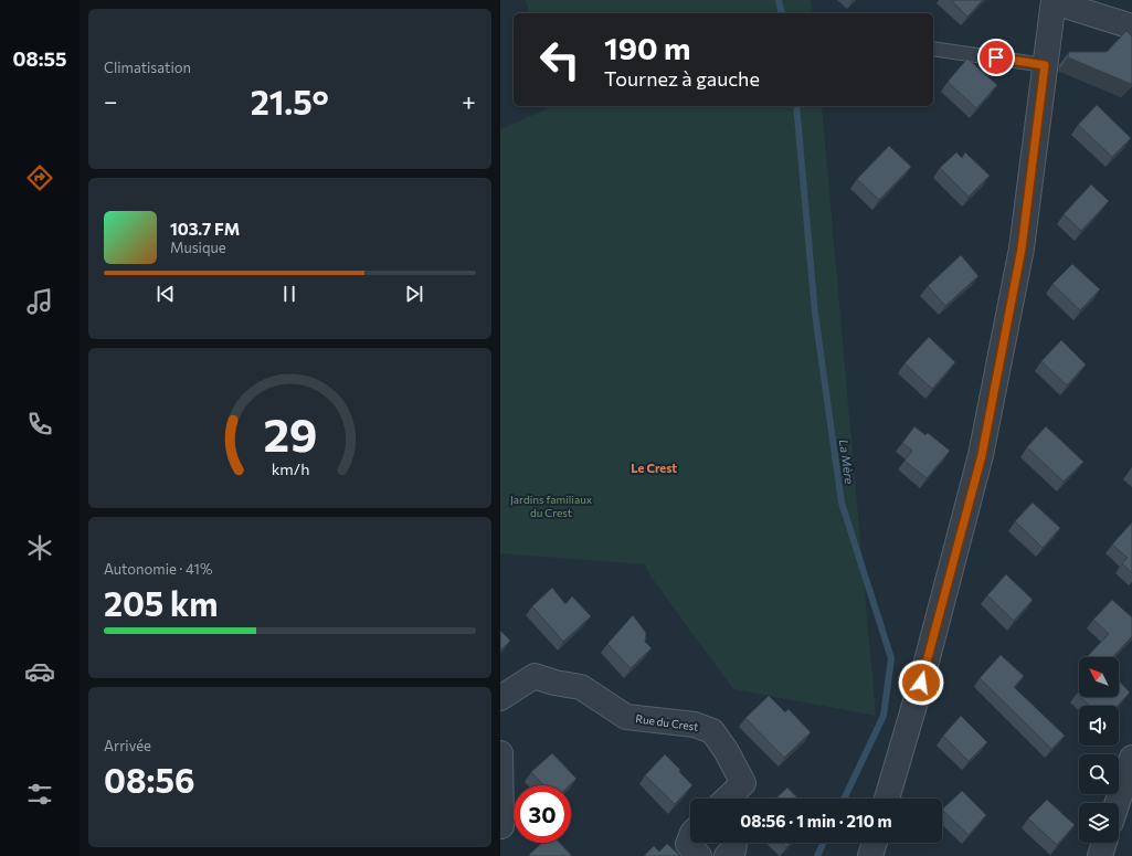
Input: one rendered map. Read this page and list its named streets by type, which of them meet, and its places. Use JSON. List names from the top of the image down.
{
  "streets": {
    "street": ["Rue du Crest"]
  },
  "districts": ["Le Crest"],
  "water": ["La Mère"],
  "parks": ["Jardins familiaux du Crest"],
  "north": "top left",
  "page": {
    "tabs": "08:55",
    "tile": [
      "Climatisation",
      ["Autonomie · 41%", "205 km"],
      ["Arrivée", "08:56"]
    ],
    "turn": ["190 m", "Tournez à gauche"],
    "heat": ["−", "21.5°", "+"],
    "song": ["103.7 FM", "Musique"],
    "limit": "30",
    "trip": "08:56 · 1 min · 210 m",
    "gauge": ["29", "km/h"]
  }
}
